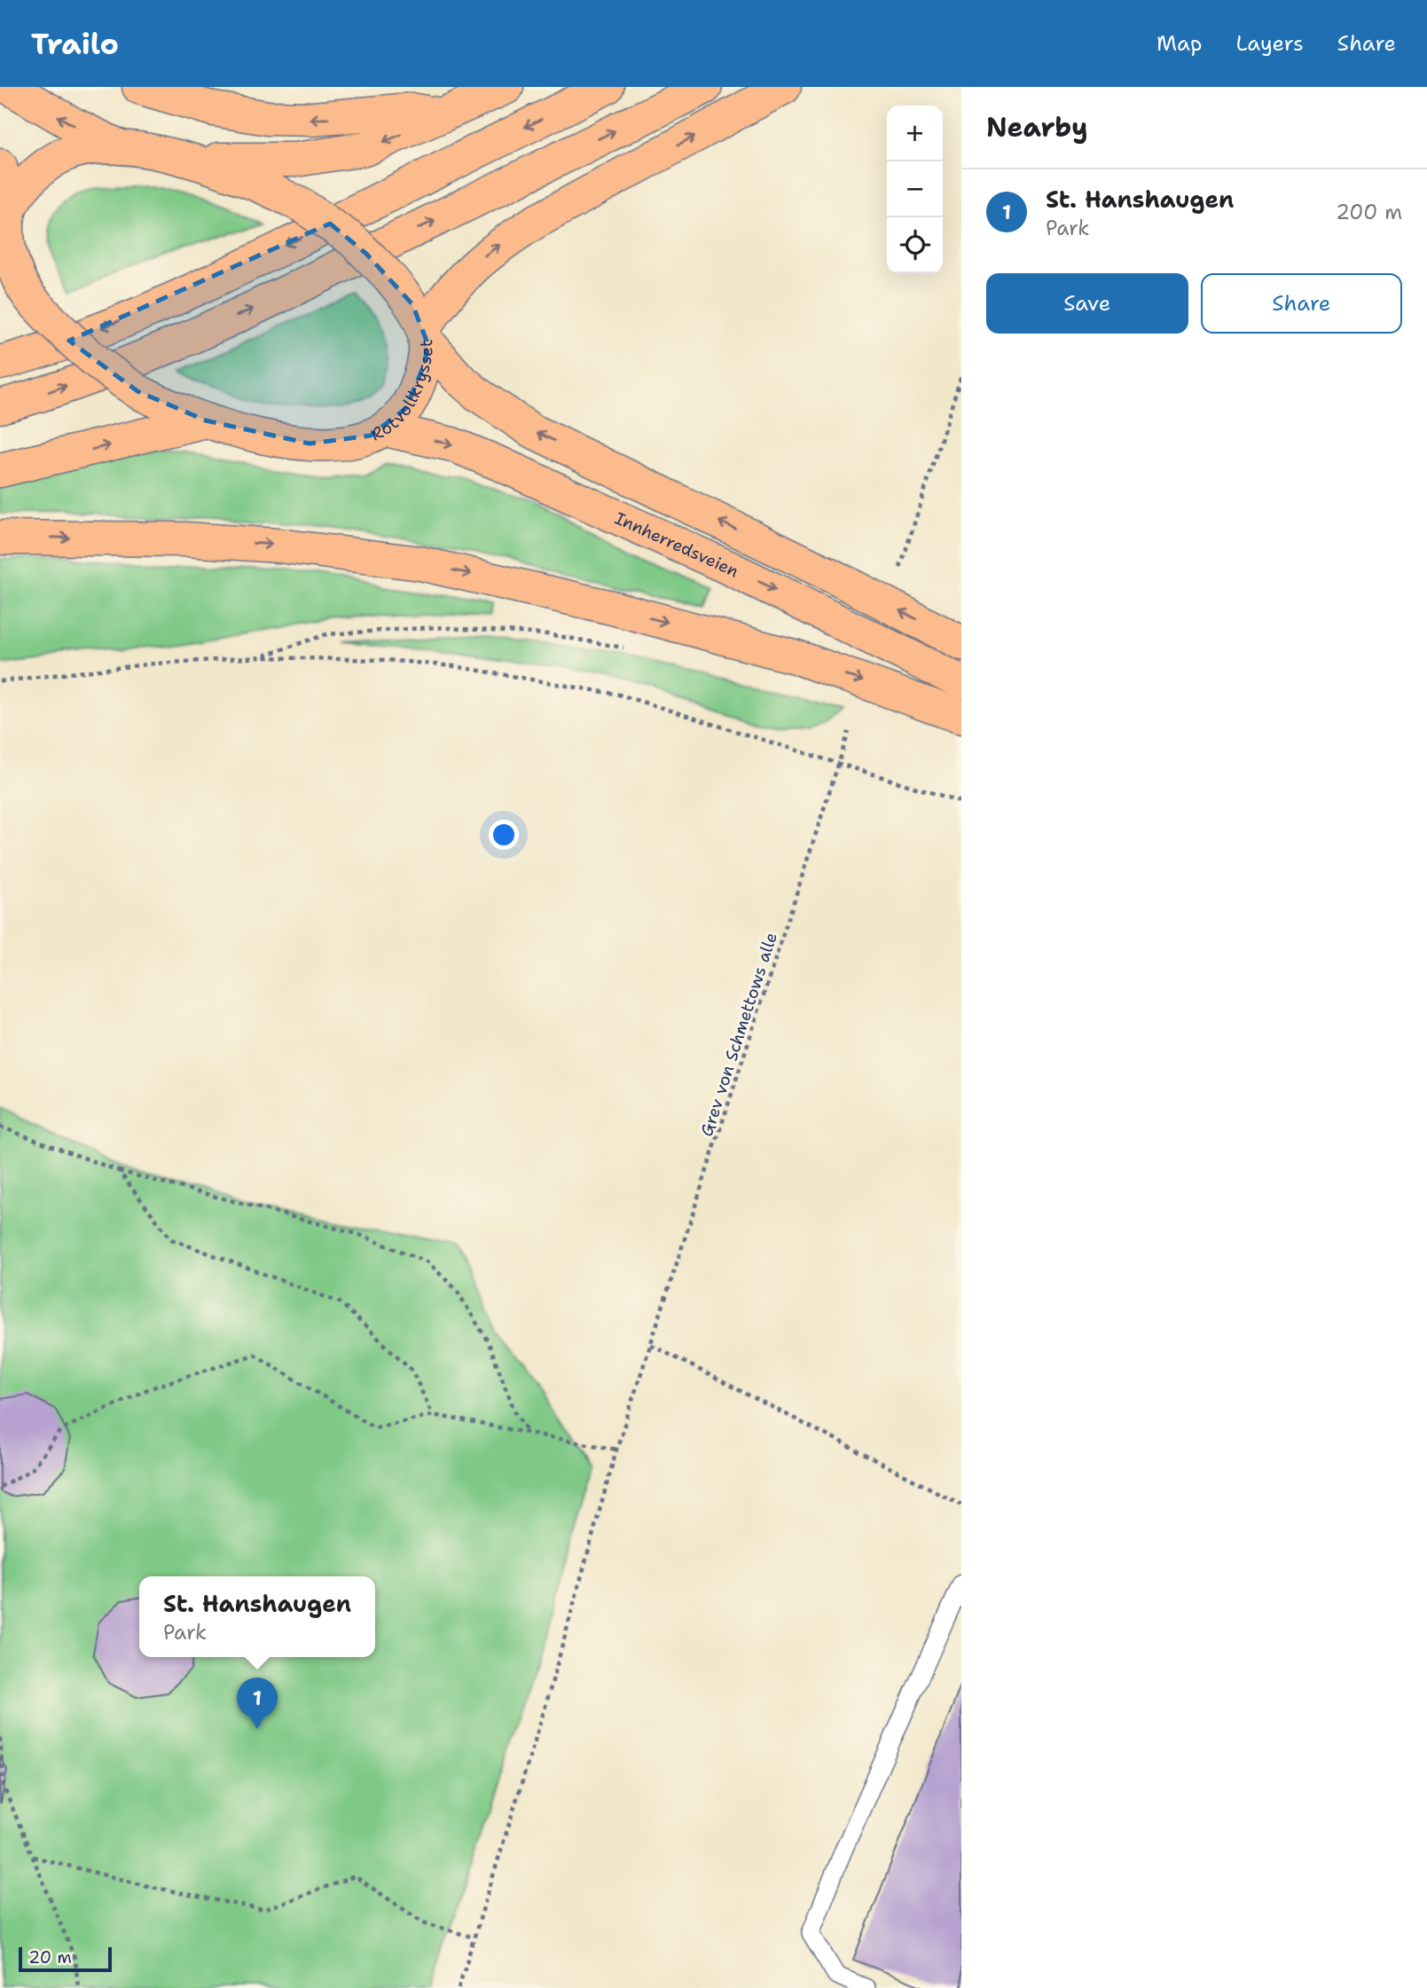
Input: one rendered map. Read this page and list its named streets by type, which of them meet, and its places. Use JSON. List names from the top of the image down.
{
  "streets": {
    "main road": ["Rotvollkrysset", "Innherredsveien"],
    "path": ["Grev von Schmettows alle"]
  },
  "crossings": [
    ["Rotvollkrysset", "Innherredsveien"]
  ],
  "scale_bar": "20 m",
  "page": {
    "header": "Trailo",
    "nav": ["Map", "Layers", "Share"],
    "heading": "Nearby",
    "map_buttons": ["+", "−"],
    "list": [
      {
        "mark": "1",
        "name": "St. Hanshaugen",
        "note": "Park",
        "value": "200 m"
      }
    ],
    "buttons": ["Save", "Share"],
    "popup": ["St. Hanshaugen", "Park"],
    "pins": "1",
    "scale": "20 m"
  }
}
